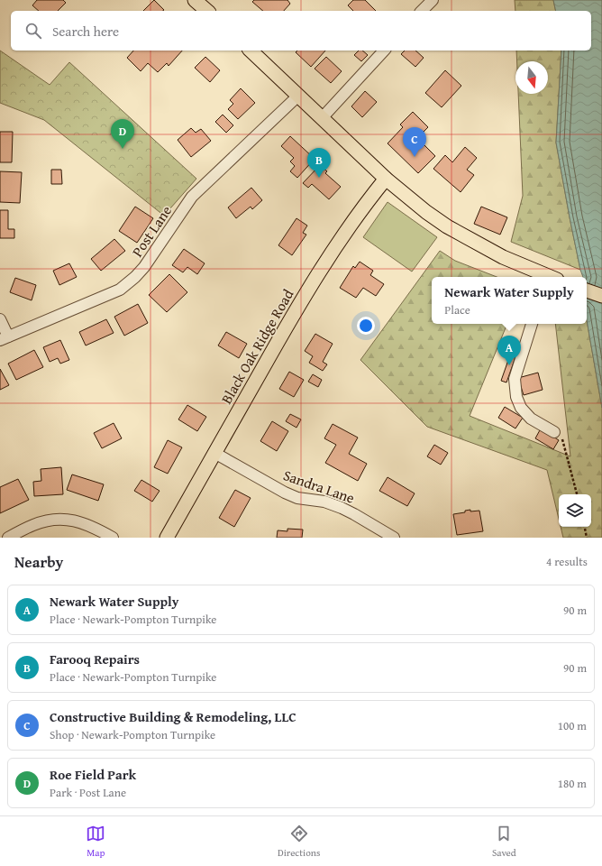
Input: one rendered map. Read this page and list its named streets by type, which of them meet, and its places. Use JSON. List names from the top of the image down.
{
  "streets": {
    "main road": ["Black Oak Ridge Road"],
    "street": ["Post Lane", "Sandra Lane"]
  },
  "crossings": [
    ["Black Oak Ridge Road", "Sandra Lane"]
  ],
  "north": "bottom",
  "page": {
    "search": "Search here",
    "pins": [
      "D",
      "C",
      "B",
      "A"
    ],
    "popup": ["Newark Water Supply", "Place"],
    "heading": ["Nearby", "4 results"],
    "list": [
      {
        "mark": "A",
        "name": "Newark Water Supply",
        "note": "Place · Newark-Pompton Turnpike",
        "value": "90 m"
      },
      {
        "mark": "B",
        "name": "Farooq Repairs",
        "note": "Place · Newark-Pompton Turnpike",
        "value": "90 m"
      },
      {
        "mark": "C",
        "name": "Constructive Building & Remodeling, LLC",
        "note": "Shop · Newark-Pompton Turnpike",
        "value": "100 m"
      },
      {
        "mark": "D",
        "name": "Roe Field Park",
        "note": "Park · Post Lane",
        "value": "180 m"
      }
    ],
    "nav": ["Map", "Directions", "Saved"]
  }
}
